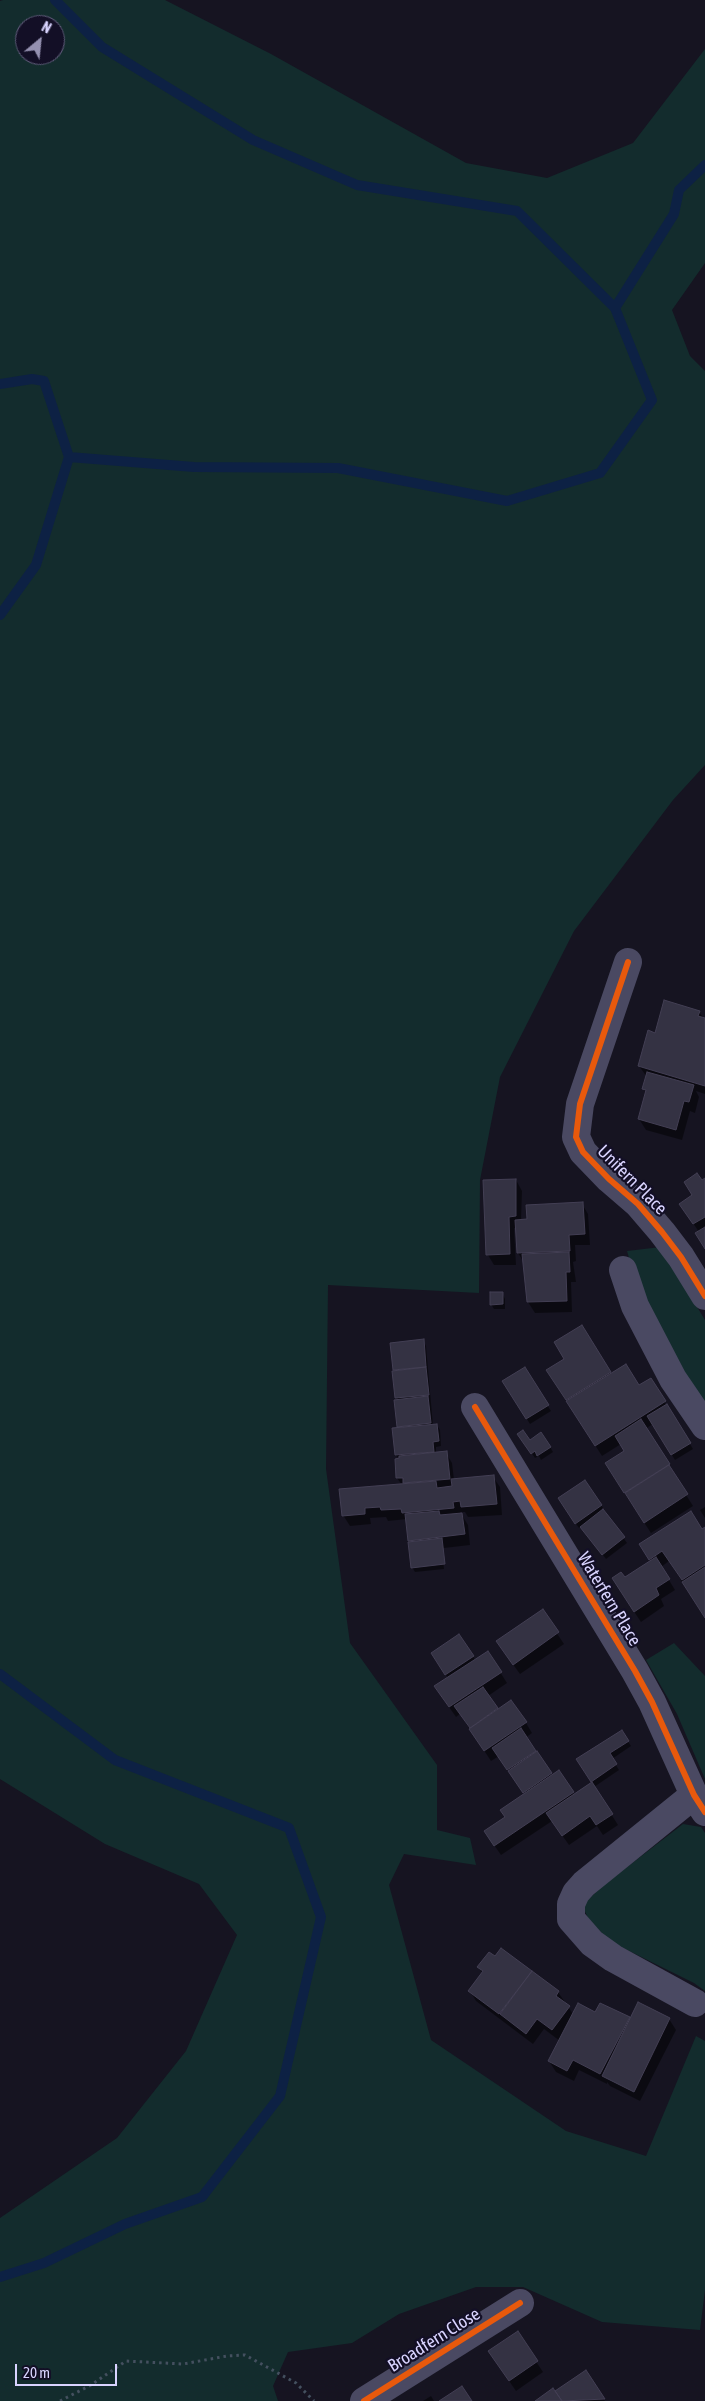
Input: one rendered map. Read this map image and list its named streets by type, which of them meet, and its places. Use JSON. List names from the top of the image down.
{
  "streets": {
    "street": ["Unifern Place", "Waterfern Place", "Broadfern Close"]
  },
  "scale_bar": "20 m",
  "north": "top right"
}
